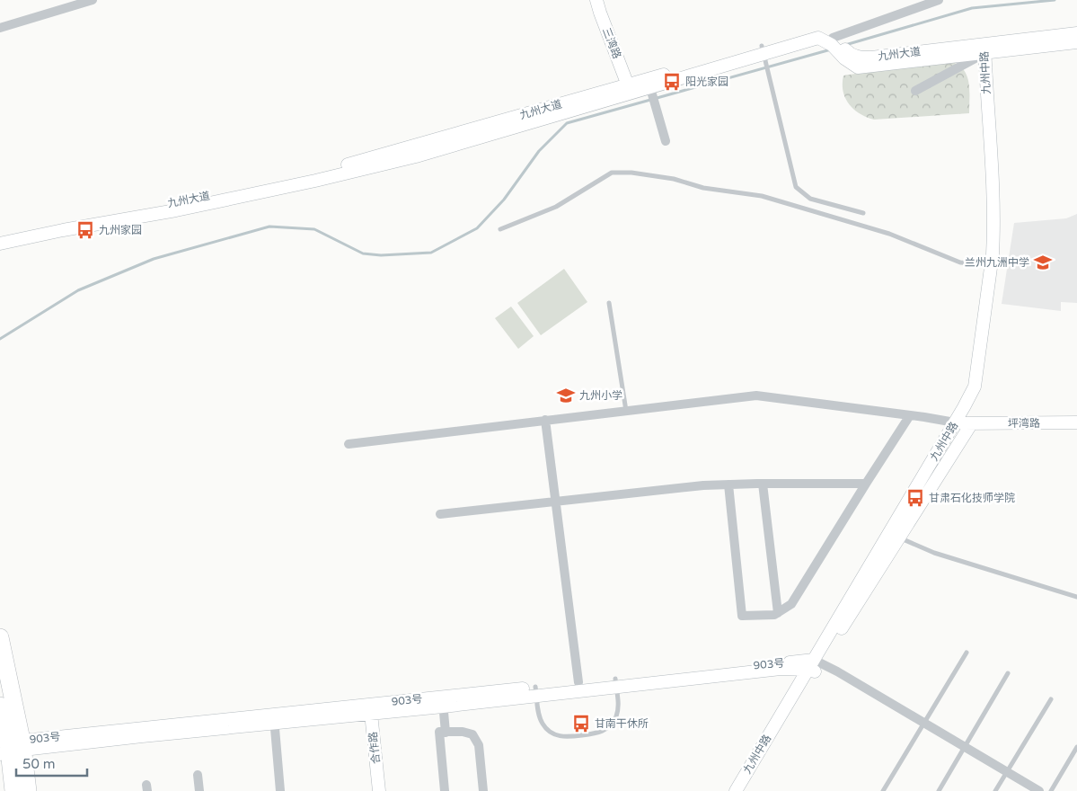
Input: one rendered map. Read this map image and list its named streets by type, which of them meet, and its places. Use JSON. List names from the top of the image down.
{
  "streets": {
    "street": [
      "三湾路",
      "九州大道",
      "九州中路",
      "坪湾路",
      "903号",
      "合作路"
    ]
  },
  "crossings": [
    ["三湾路", "九州大道"],
    ["九州大道", "九州中路"],
    ["九州中路", "坪湾路"],
    ["九州中路", "903号"],
    ["903号", "合作路"]
  ],
  "places": {
    "bus stop": [
      "阳光家园",
      "九州家园",
      "甘肃石化技师学院",
      "甘南干休所"
    ],
    "school or university": ["兰州九洲中学", "九州小学"]
  },
  "scale_bar": "50 m"
}
